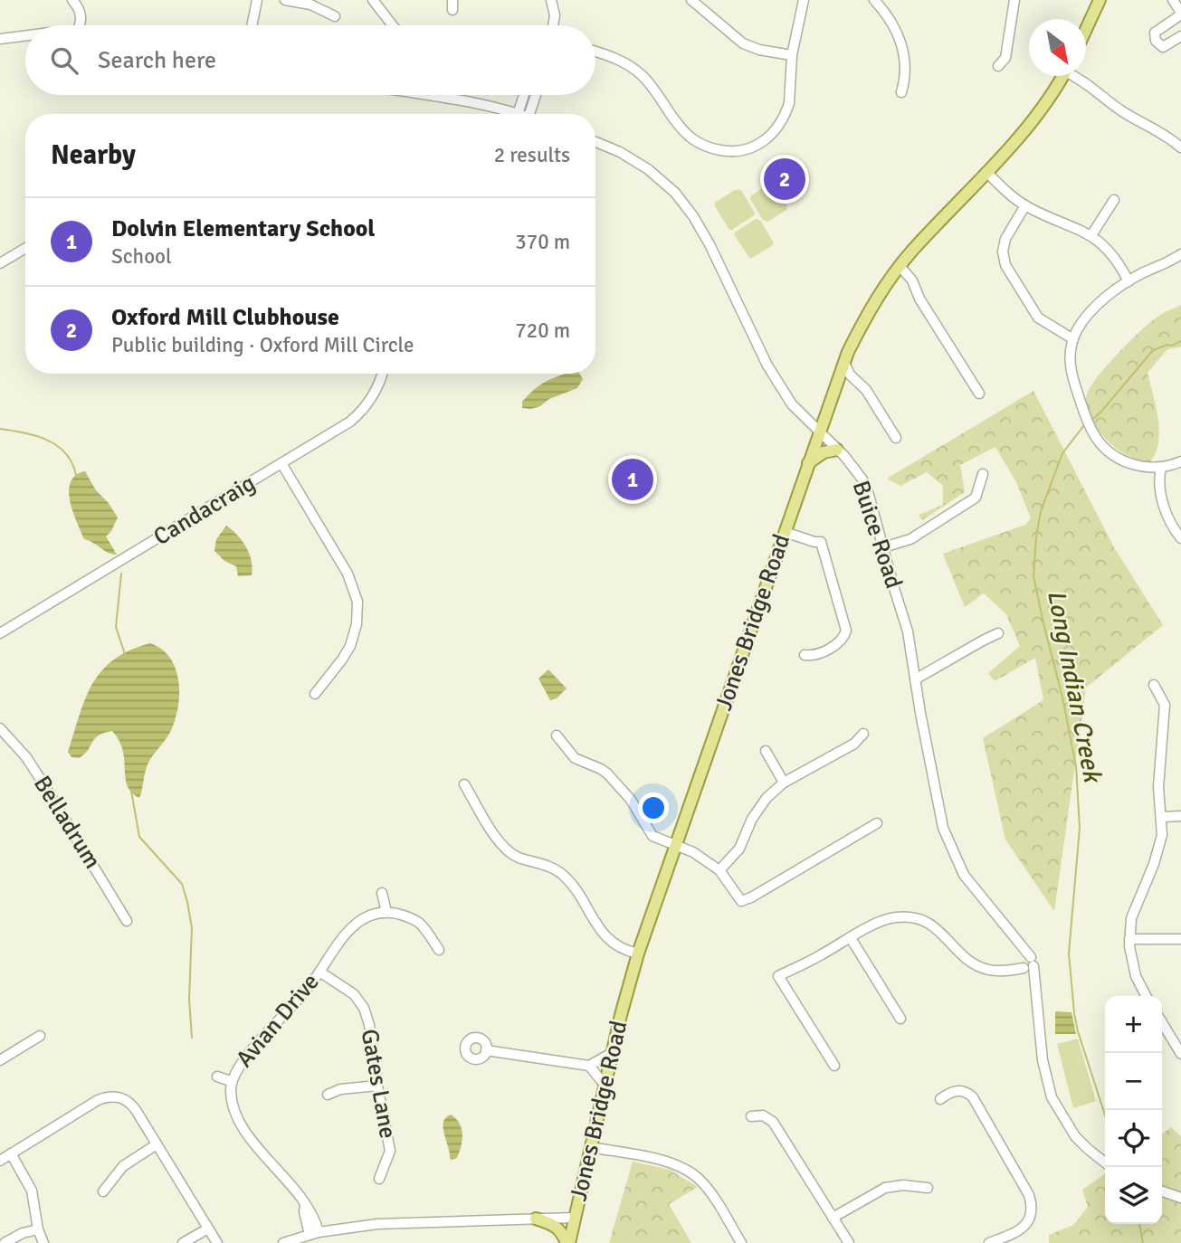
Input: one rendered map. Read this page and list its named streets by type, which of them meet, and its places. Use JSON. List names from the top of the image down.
{
  "streets": {
    "main road": ["Jones Bridge Road"],
    "street": [
      "Candacraig",
      "Buice Road",
      "Belladrum",
      "Avian Drive",
      "Gates Lane"
    ]
  },
  "crossings": [
    ["Buice Road", "Jones Bridge Road"],
    ["Avian Drive", "Gates Lane"]
  ],
  "water": ["Long Indian Creek"],
  "north": "bottom right",
  "page": {
    "search": "Search here",
    "heading": ["Nearby", "2 results"],
    "pins": ["2", "1"],
    "list": [
      {
        "mark": "1",
        "name": "Dolvin Elementary School",
        "note": "School",
        "value": "370 m"
      },
      {
        "mark": "2",
        "name": "Oxford Mill Clubhouse",
        "note": "Public building · Oxford Mill Circle",
        "value": "720 m"
      }
    ],
    "map_buttons": ["+", "−"]
  }
}
